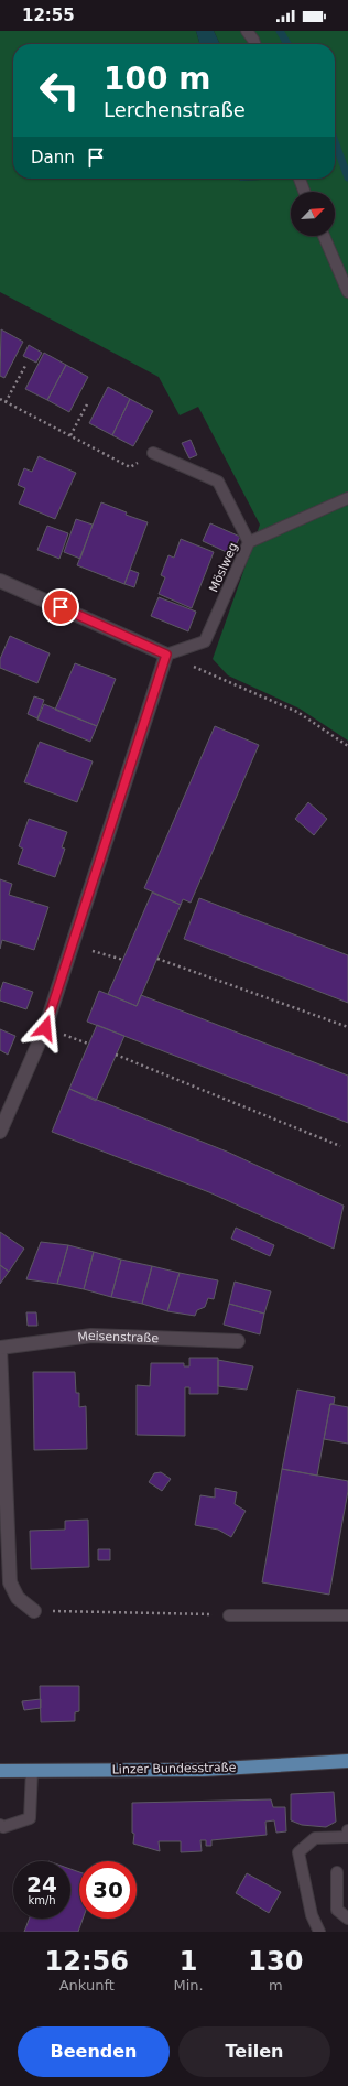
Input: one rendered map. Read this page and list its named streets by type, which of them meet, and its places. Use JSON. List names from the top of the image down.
{
  "streets": {
    "main road": ["Linzer Bundesstraße"],
    "street": ["Meisenstraße"],
    "lane": ["Möslweg"]
  },
  "north": "top right",
  "page": {
    "status": "12:55",
    "turn": ["100 m", "Lerchenstraße"],
    "then": "Dann",
    "speed": "24 km/h",
    "limit": "30",
    "eta": [
      "12:56",
      "Ankunft",
      "1",
      "Min.",
      "130",
      "m"
    ],
    "buttons": ["Beenden", "Teilen"]
  }
}
